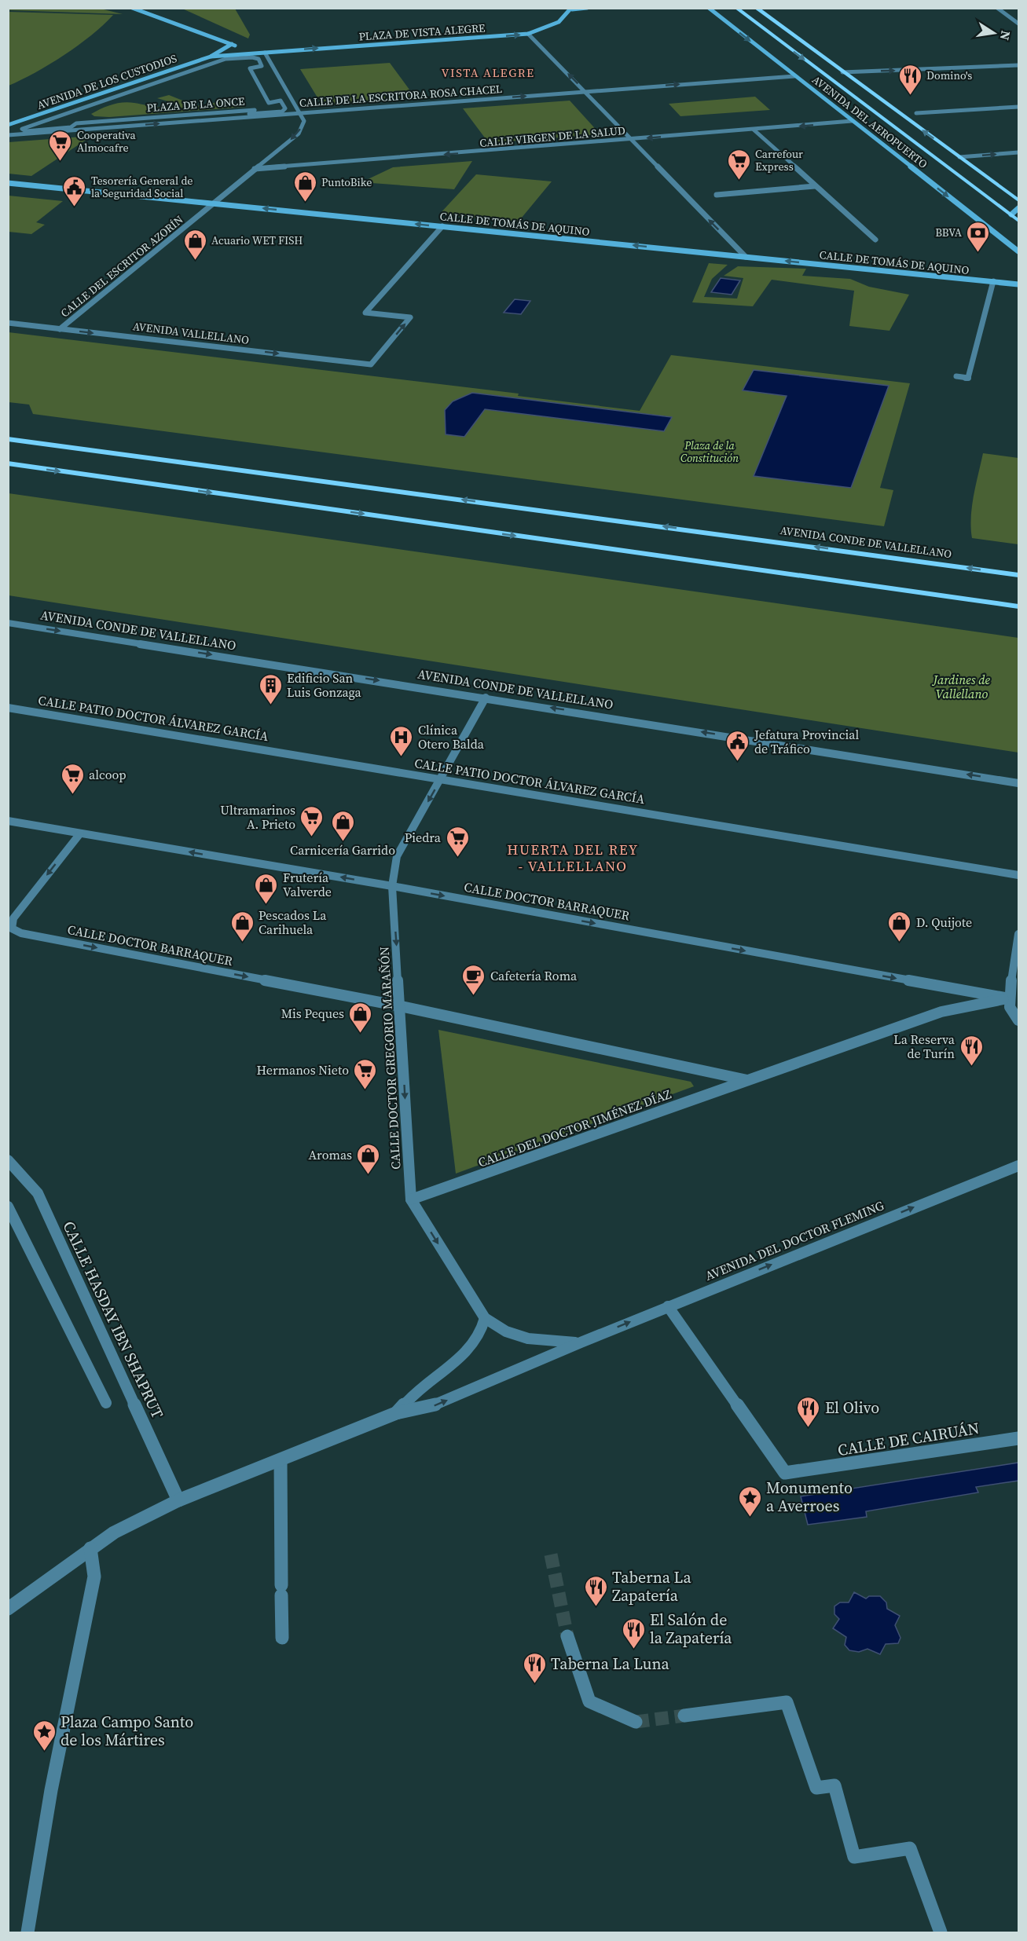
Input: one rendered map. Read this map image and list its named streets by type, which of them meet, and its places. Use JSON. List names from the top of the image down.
{
  "streets": {
    "main road": ["AVENIDA DEL AEROPUERTO", "AVENIDA CONDE DE VALLELLANO"],
    "street": [
      "PLAZA DE VISTA ALEGRE",
      "AVENIDA DE LOS CUSTODIOS",
      "CALLE DE LA ESCRITORA ROSA CHACEL",
      "PLAZA DE LA ONCE",
      "CALLE VIRGEN DE LA SALUD",
      "CALLE DE TOMÁS DE AQUINO",
      "CALLE DEL ESCRITOR AZORÍN",
      "AVENIDA VALLELLANO",
      "CALLE PATIO DOCTOR ÁLVAREZ GARCÍA",
      "CALLE DOCTOR BARRAQUER",
      "CALLE DOCTOR GREGORIO MARAÑÓN",
      "CALLE DEL DOCTOR JIMÉNEZ DÍAZ",
      "AVENIDA DEL DOCTOR FLEMING",
      "CALLE HASDAY IBN SHAPRUT",
      "CALLE DE CAIRUÁN"
    ]
  },
  "crossings": [
    ["PLAZA DE VISTA ALEGRE", "AVENIDA DE LOS CUSTODIOS"],
    ["CALLE DE LA ESCRITORA ROSA CHACEL", "AVENIDA DEL AEROPUERTO"],
    ["CALLE DE LA ESCRITORA ROSA CHACEL", "CALLE DEL ESCRITOR AZORÍN"],
    ["AVENIDA DEL AEROPUERTO", "CALLE VIRGEN DE LA SALUD"],
    ["CALLE VIRGEN DE LA SALUD", "CALLE DEL ESCRITOR AZORÍN"],
    ["CALLE DE TOMÁS DE AQUINO", "CALLE DEL ESCRITOR AZORÍN"],
    ["CALLE DE TOMÁS DE AQUINO", "AVENIDA VALLELLANO"],
    ["CALLE DEL ESCRITOR AZORÍN", "AVENIDA VALLELLANO"],
    ["AVENIDA CONDE DE VALLELLANO", "CALLE DOCTOR GREGORIO MARAÑÓN"],
    ["CALLE PATIO DOCTOR ÁLVAREZ GARCÍA", "CALLE DOCTOR GREGORIO MARAÑÓN"],
    ["CALLE DOCTOR BARRAQUER", "CALLE DOCTOR GREGORIO MARAÑÓN"],
    ["CALLE DOCTOR BARRAQUER", "CALLE DEL DOCTOR JIMÉNEZ DÍAZ"],
    ["CALLE DOCTOR GREGORIO MARAÑÓN", "CALLE DEL DOCTOR JIMÉNEZ DÍAZ"],
    ["CALLE DOCTOR GREGORIO MARAÑÓN", "AVENIDA DEL DOCTOR FLEMING"],
    ["AVENIDA DEL DOCTOR FLEMING", "CALLE DE CAIRUÁN"]
  ],
  "one_way": [
    "PLAZA DE VISTA ALEGRE",
    "CALLE DE LA ESCRITORA ROSA CHACEL",
    "CALLE VIRGEN DE LA SALUD",
    "CALLE DE TOMÁS DE AQUINO",
    "CALLE DOCTOR GREGORIO MARAÑÓN",
    "AVENIDA DEL DOCTOR FLEMING"
  ],
  "districts": ["VISTA ALEGRE", "HUERTA DEL REY - VALLELLANO"],
  "parks": ["Plaza de la Constitución", "Jardines de Vallellano"],
  "places": {
    "restaurant": [
      "Domino's",
      "La Reserva de Turín",
      "El Olivo",
      "Taberna La Zapatería",
      "El Salón de la Zapatería",
      "Taberna La Luna"
    ],
    "supermarket": [
      "Cooperativa Almocafre",
      "Carrefour Express",
      "alcoop",
      "Ultramarinos A. Prieto",
      "Piedra",
      "Hermanos Nieto"
    ],
    "shop": [
      "PuntoBike",
      "Acuario WET FISH",
      "Carnicería Garrido",
      "Frutería Valverde",
      "Pescados La Carihuela",
      "D. Quijote",
      "Mis Peques",
      "Aromas"
    ],
    "public building": ["Tesorería General de la Seguridad Social", "Jefatura Provincial de Tráfico"],
    "bank": ["BBVA"],
    "building": ["Edificio San Luis Gonzaga"],
    "hospital": ["Clínica Otero Balda"],
    "cafe": ["Cafetería Roma"],
    "place": ["Monumento a Averroes", "Plaza Campo Santo de los Mártires"]
  },
  "north": "right"
}
